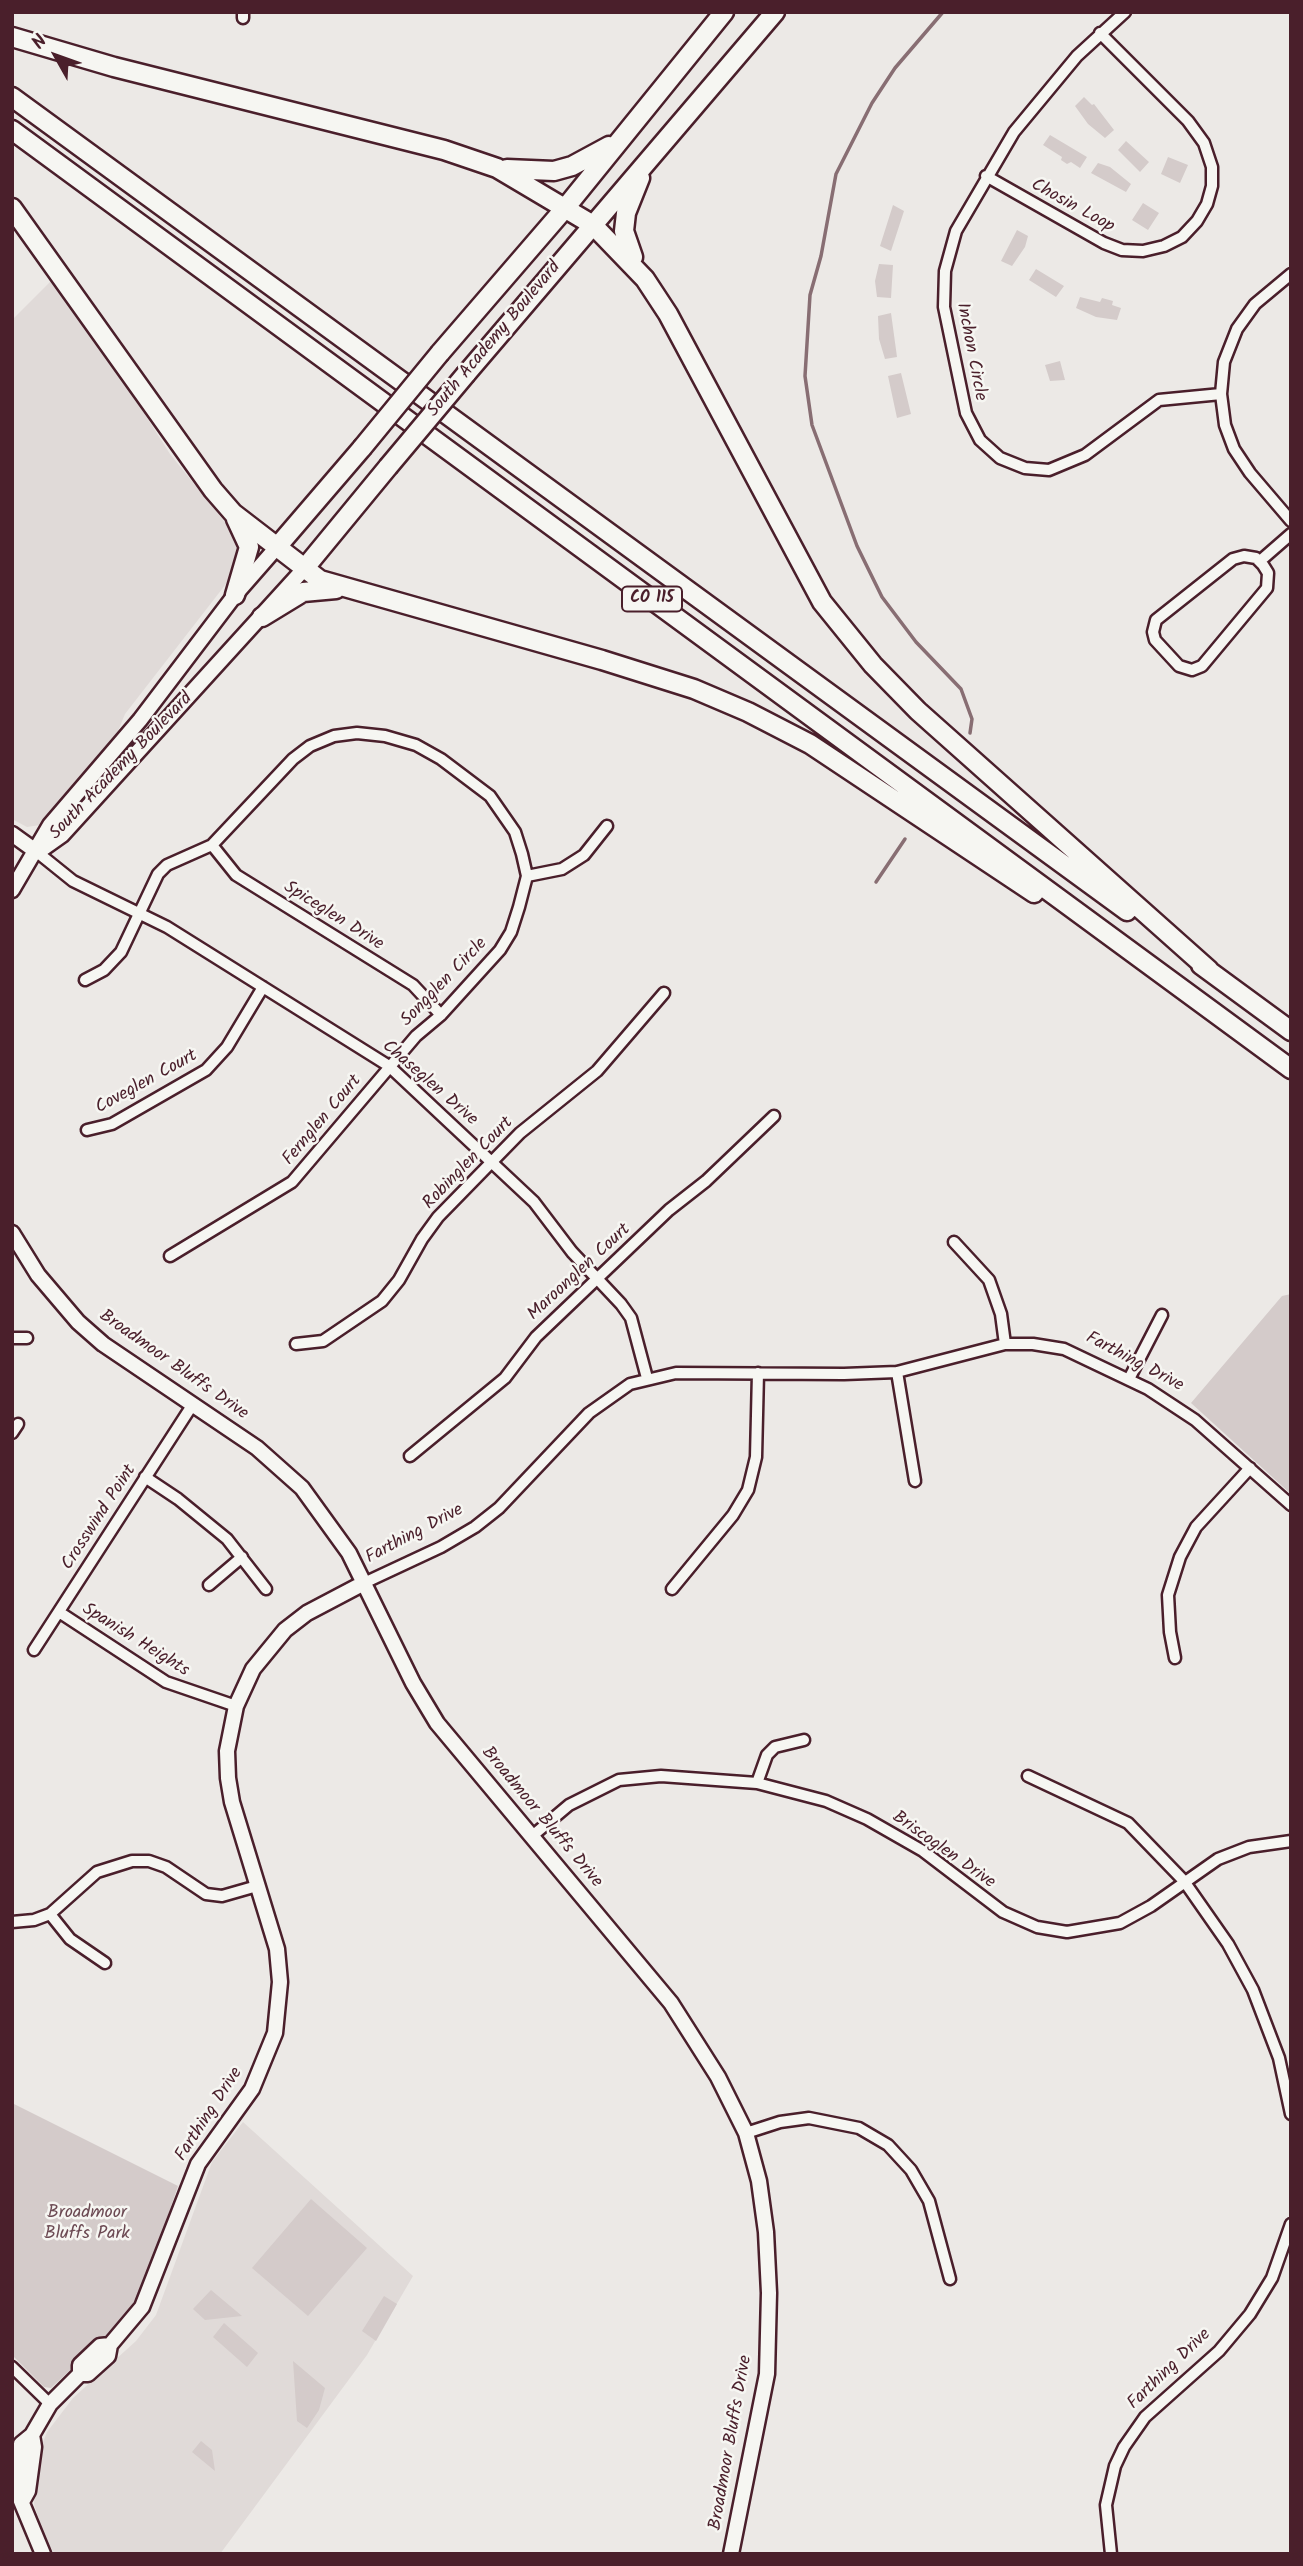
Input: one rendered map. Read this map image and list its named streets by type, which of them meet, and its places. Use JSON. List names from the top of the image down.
{
  "streets": {
    "highway": ["South Academy Boulevard", "CO 115"],
    "street": [
      "Chosin Loop",
      "Inchon Circle",
      "Spiceglen Drive",
      "Songglen Circle",
      "Coveglen Court",
      "Chaseglen Drive",
      "Fernglen Court",
      "Robinglen Court",
      "Maroonglen Court",
      "Farthing Drive",
      "Broadmoor Bluffs Drive",
      "Crosswind Point",
      "Spanish Heights",
      "Briscoglen Drive"
    ]
  },
  "crossings": [
    ["Chosin Loop", "Inchon Circle"],
    ["South Academy Boulevard", "Chaseglen Drive"],
    ["Spiceglen Drive", "Songglen Circle"],
    ["Songglen Circle", "Chaseglen Drive"],
    ["Songglen Circle", "Fernglen Court"],
    ["Coveglen Court", "Chaseglen Drive"],
    ["Chaseglen Drive", "Fernglen Court"],
    ["Chaseglen Drive", "Robinglen Court"],
    ["Chaseglen Drive", "Maroonglen Court"],
    ["Chaseglen Drive", "Farthing Drive"],
    ["Farthing Drive", "Broadmoor Bluffs Drive"],
    ["Farthing Drive", "Spanish Heights"],
    ["Broadmoor Bluffs Drive", "Crosswind Point"],
    ["Broadmoor Bluffs Drive", "Briscoglen Drive"],
    ["Crosswind Point", "Spanish Heights"]
  ],
  "parks": ["Broadmoor Bluffs Park"],
  "north": "top left"
}
